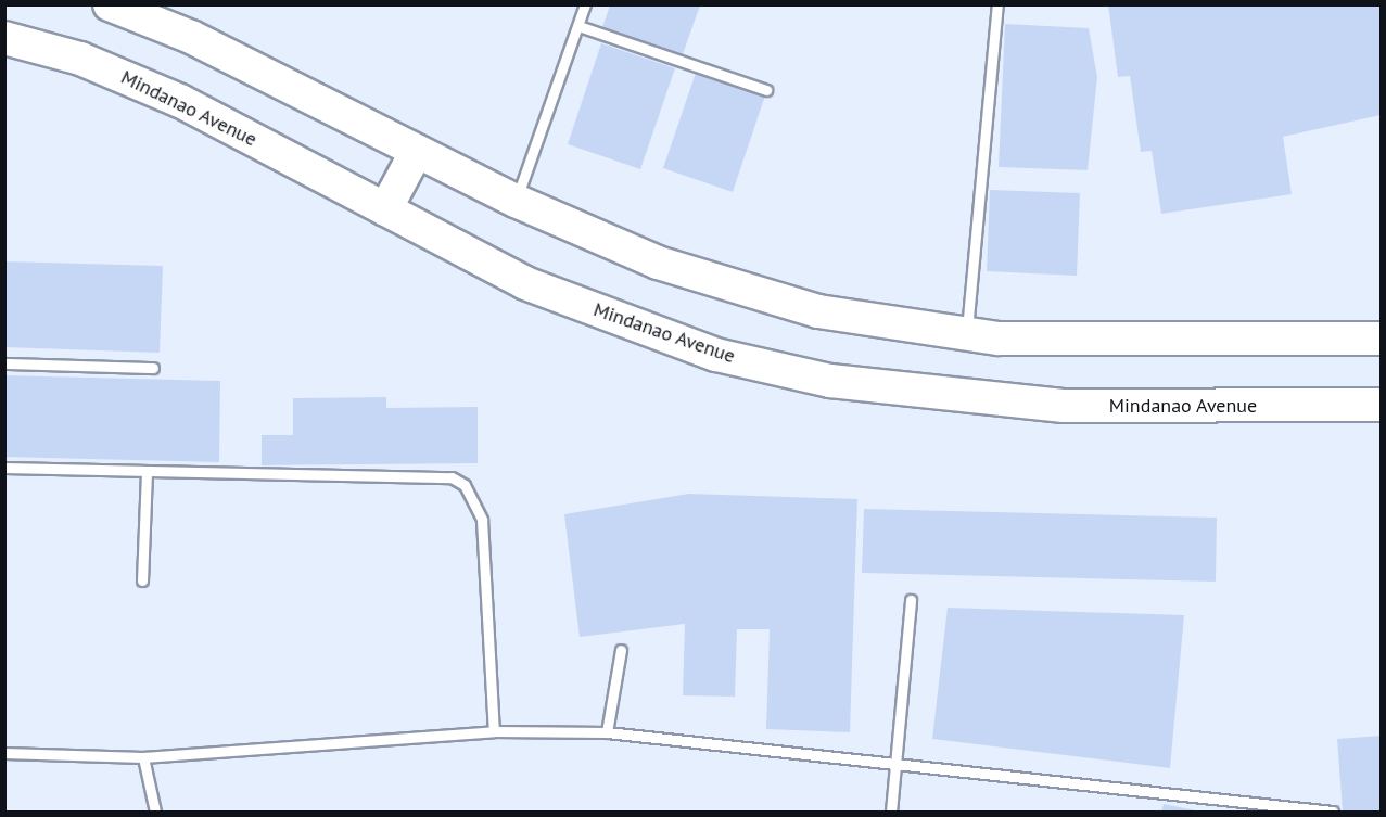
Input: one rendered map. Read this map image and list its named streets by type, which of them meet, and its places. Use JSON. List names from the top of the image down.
{
  "streets": {
    "main road": ["Mindanao Avenue"]
  }
}
